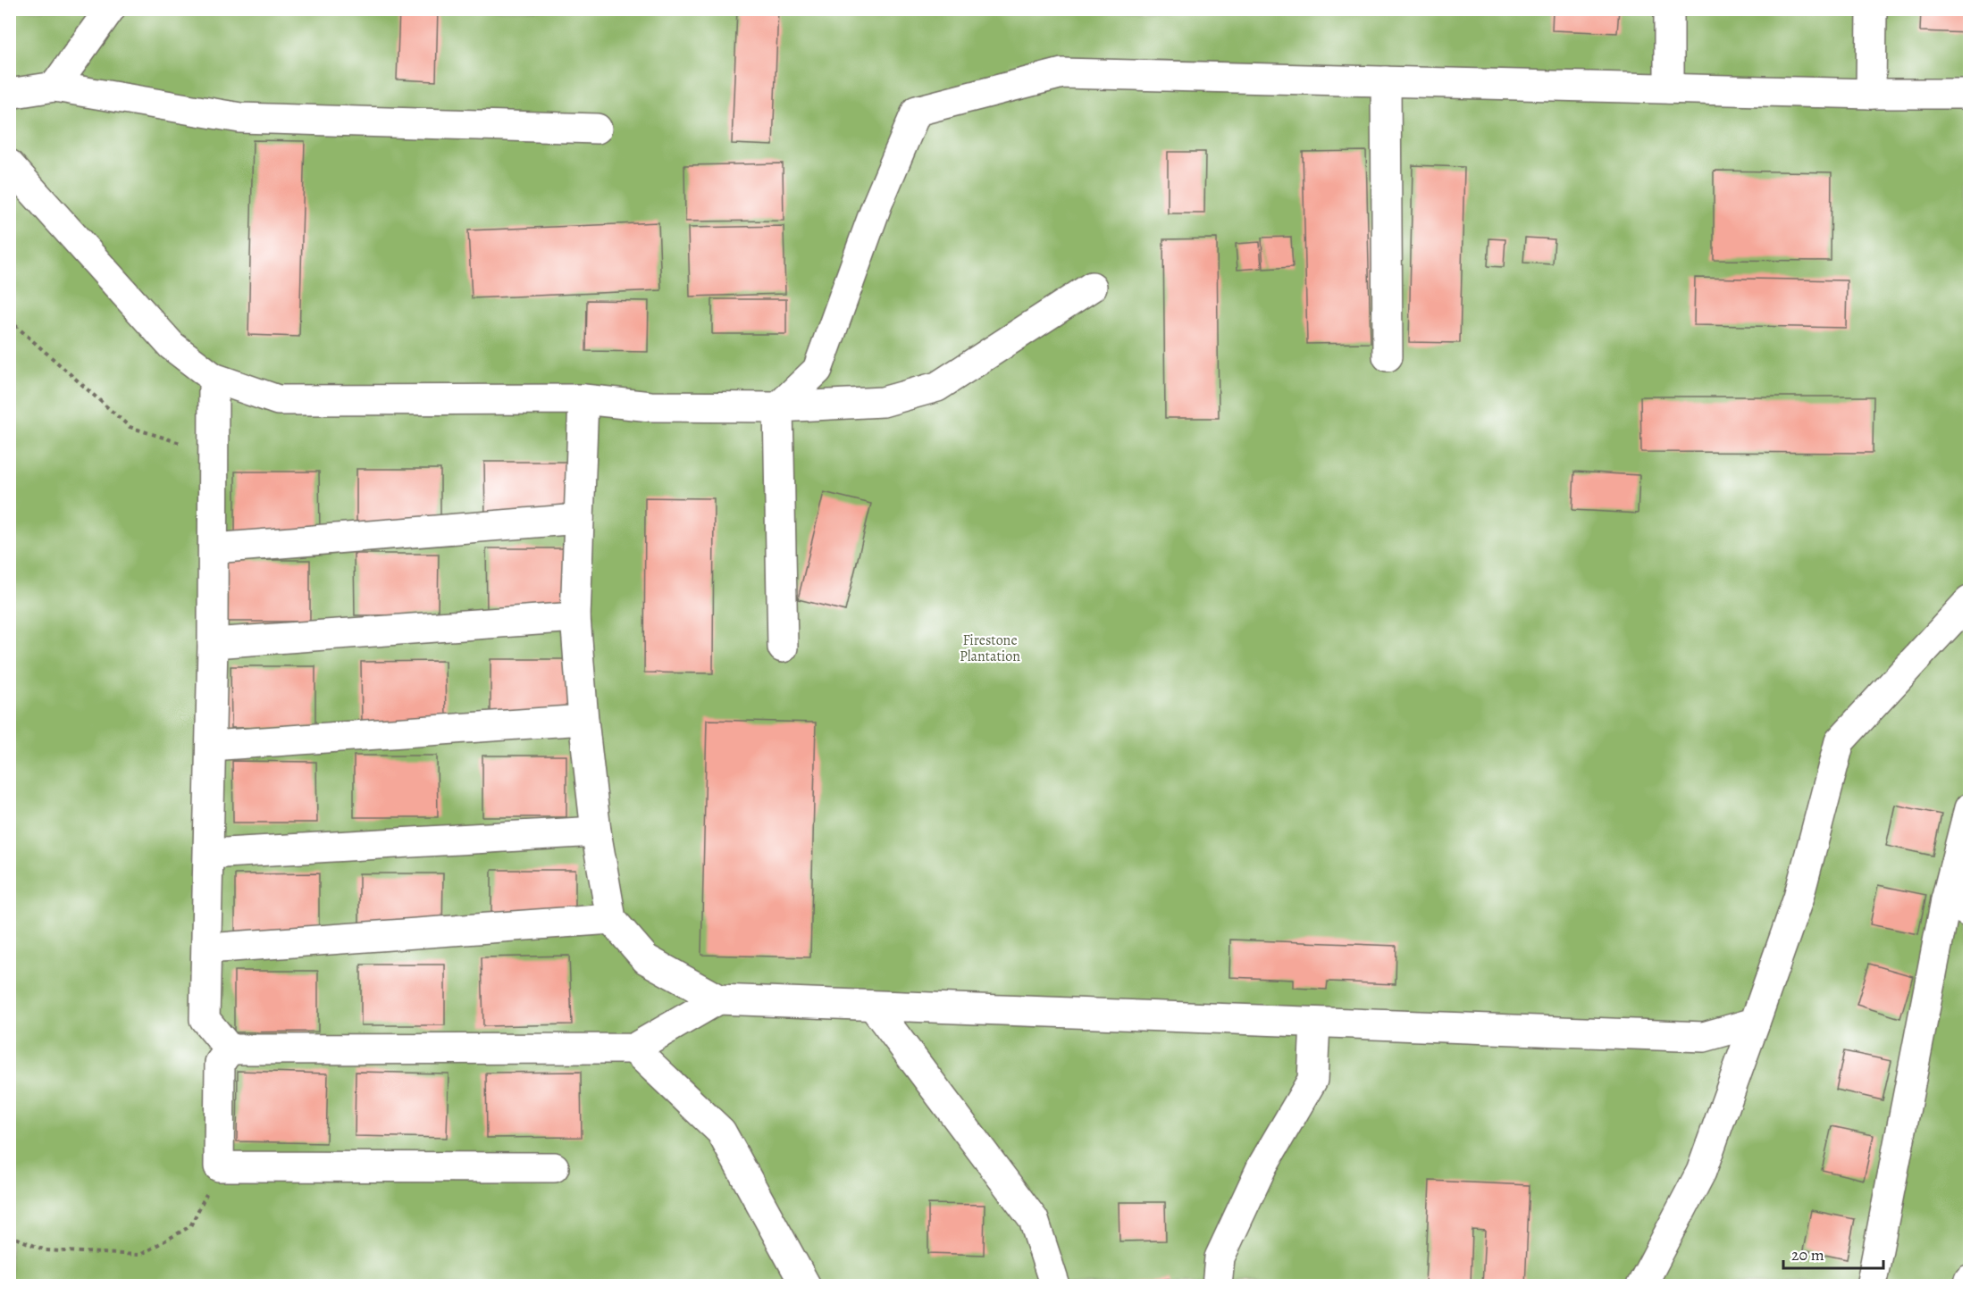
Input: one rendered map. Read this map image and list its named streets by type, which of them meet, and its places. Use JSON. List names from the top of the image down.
{
  "parks": ["Firestone Plantation"],
  "scale_bar": "20 m"
}
